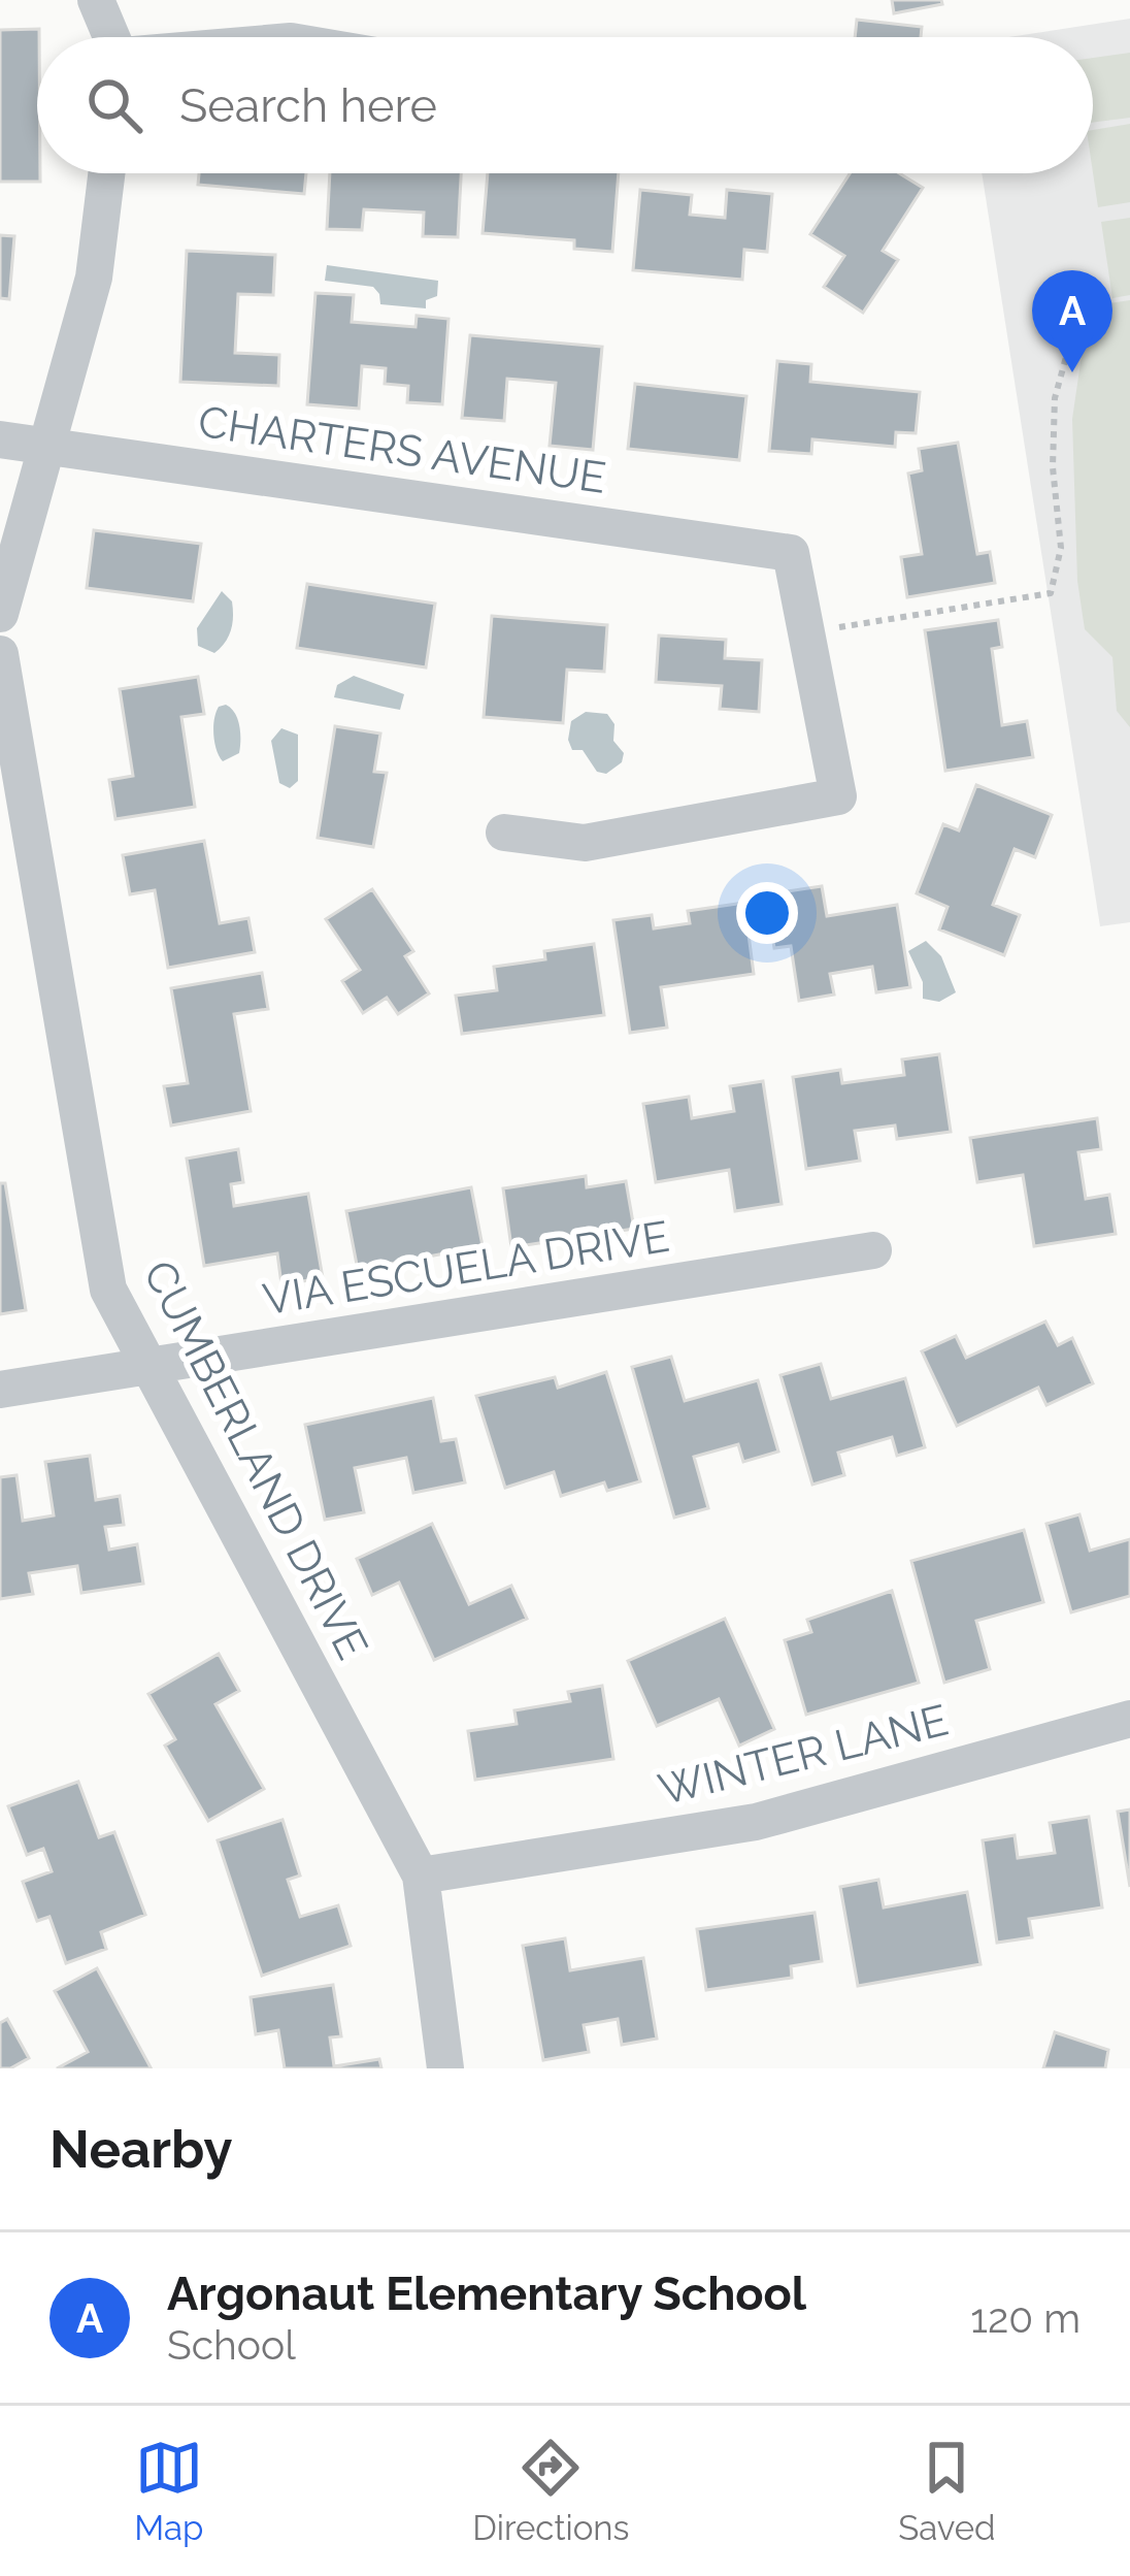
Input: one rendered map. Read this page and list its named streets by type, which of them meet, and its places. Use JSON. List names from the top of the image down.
{
  "streets": {
    "street": [
      "CHARTERS AVENUE",
      "VIA ESCUELA DRIVE",
      "CUMBERLAND DRIVE",
      "WINTER LANE"
    ]
  },
  "crossings": [
    ["VIA ESCUELA DRIVE", "CUMBERLAND DRIVE"],
    ["CUMBERLAND DRIVE", "WINTER LANE"]
  ],
  "page": {
    "search": "Search here",
    "pins": "A",
    "heading": "Nearby",
    "list": [
      {
        "mark": "A",
        "name": "Argonaut Elementary School",
        "note": "School",
        "value": "120 m"
      }
    ],
    "nav": ["Map", "Directions", "Saved"]
  }
}
